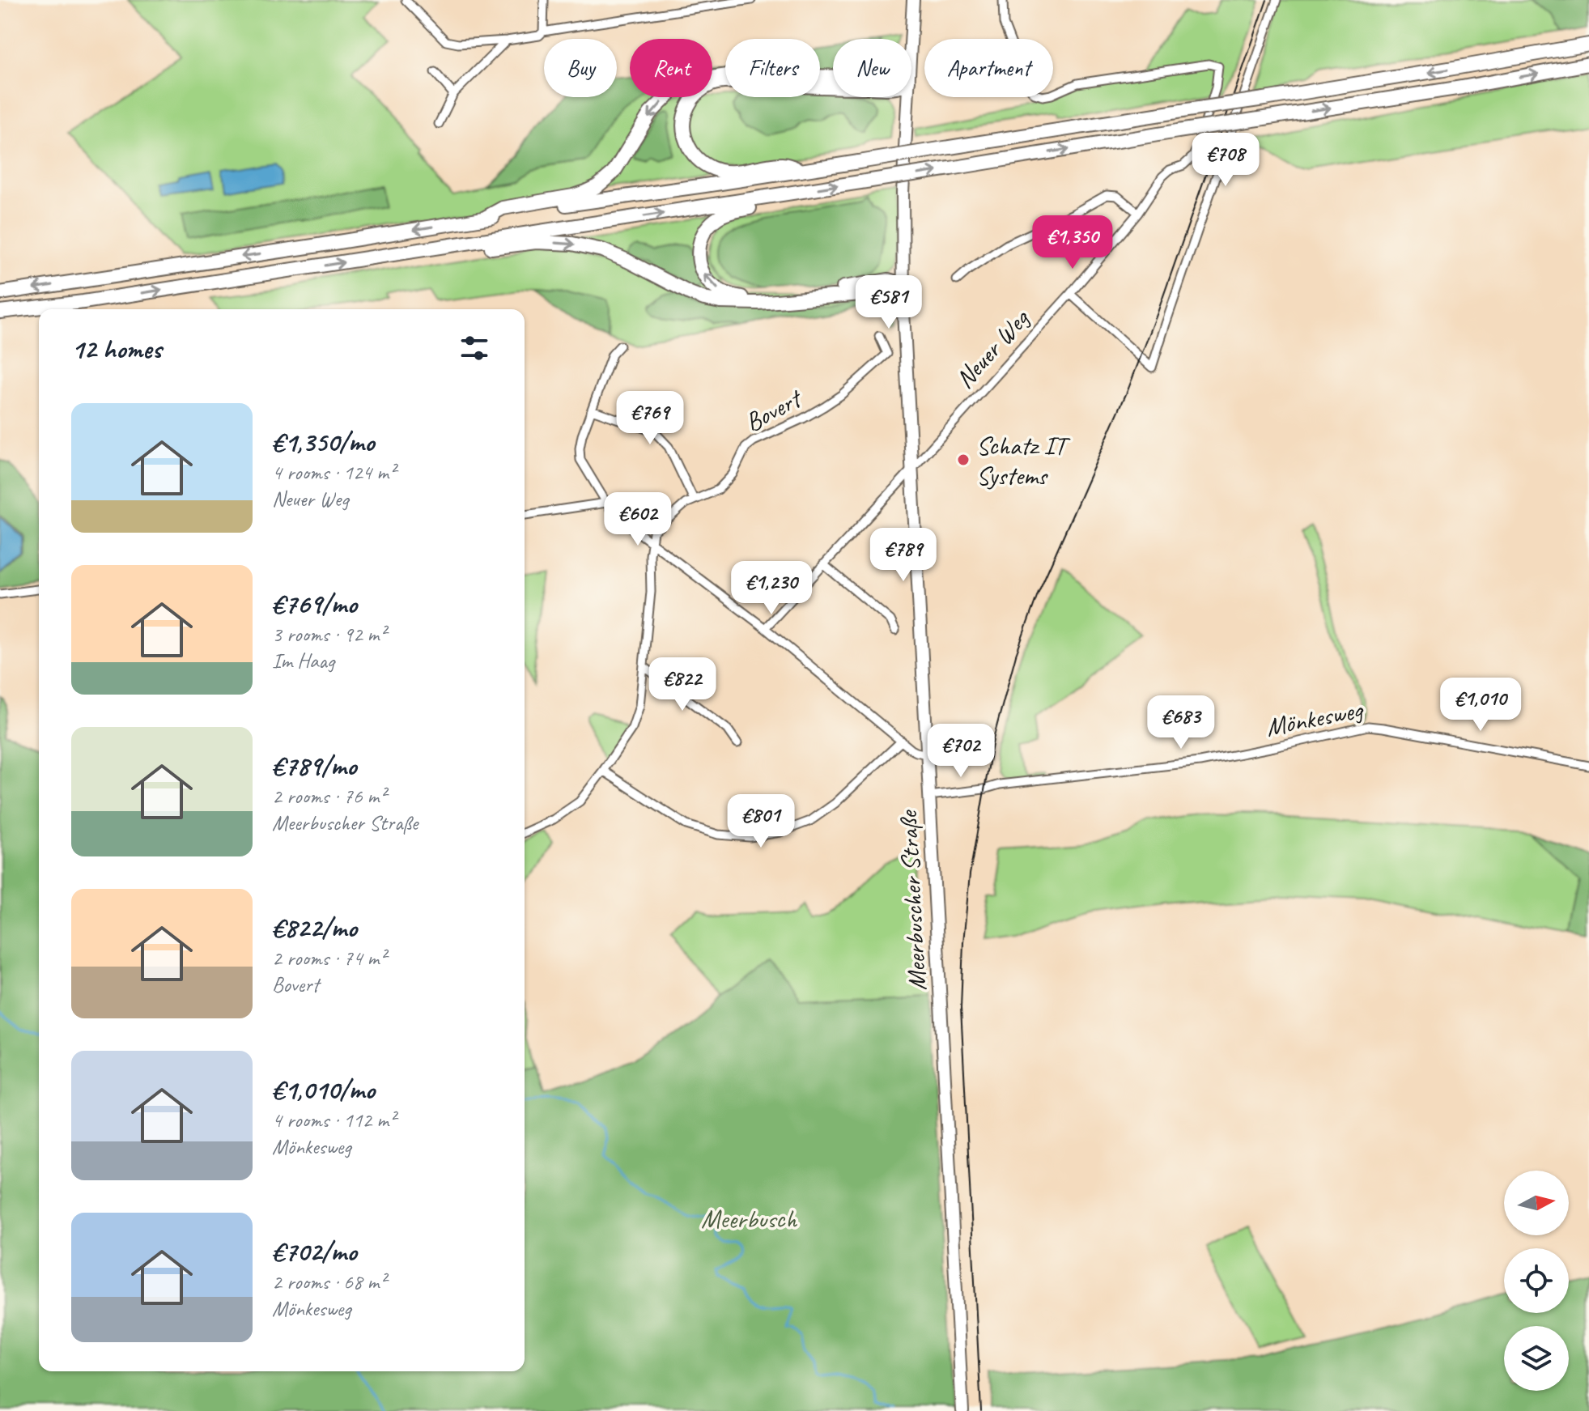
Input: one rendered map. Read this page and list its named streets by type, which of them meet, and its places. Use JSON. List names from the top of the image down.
{
  "streets": {
    "main road": ["Meerbuscher Straße"],
    "street": ["Neuer Weg", "Bovert", "Mönkesweg"]
  },
  "crossings": [
    ["Neuer Weg", "Meerbuscher Straße"],
    ["Mönkesweg", "Meerbuscher Straße"]
  ],
  "parks": ["Meerbusch"],
  "places": ["Schatz IT Systems"],
  "north": "right",
  "page": {
    "chip": [
      "Buy",
      "Rent",
      "Filters",
      "New",
      "Apartment"
    ],
    "price": [
      "€708",
      "€1,350",
      "€581",
      "€769",
      "€602",
      "€789",
      "€1,230",
      "€822",
      "€1,010",
      "€683",
      "€702",
      "€801"
    ],
    "heading": "12 homes",
    "list": [
      {
        "name": "€1,350/mo",
        "note": "4 rooms · 124 m² · Neuer Weg"
      },
      {
        "name": "€769/mo",
        "note": "3 rooms · 92 m² · Im Haag"
      },
      {
        "name": "€789/mo",
        "note": "2 rooms · 76 m² · Meerbuscher Straße"
      },
      {
        "name": "€822/mo",
        "note": "2 rooms · 74 m² · Bovert"
      },
      {
        "name": "€1,010/mo",
        "note": "4 rooms · 112 m² · Mönkesweg"
      },
      {
        "name": "€702/mo",
        "note": "2 rooms · 68 m² · Mönkesweg"
      }
    ]
  }
}
